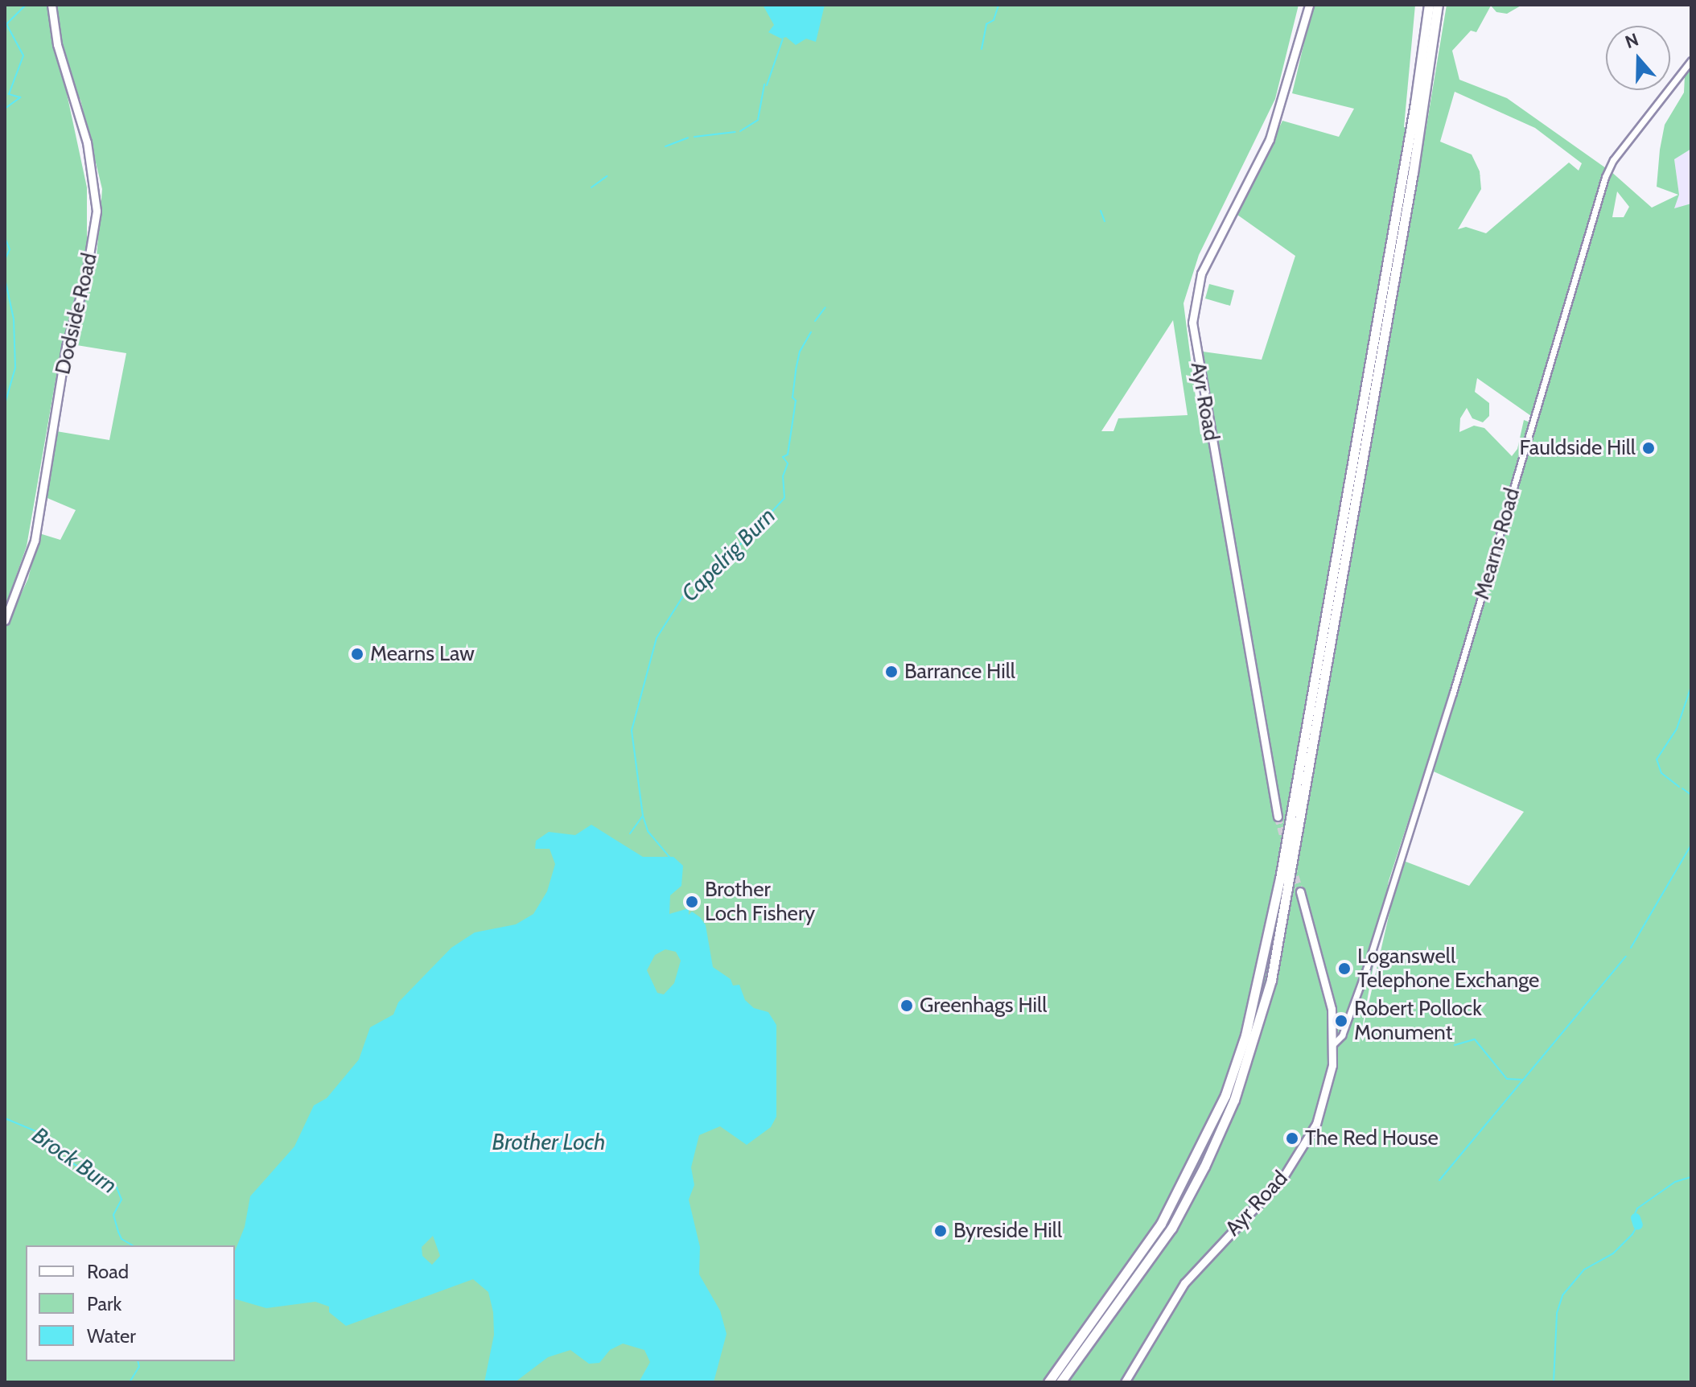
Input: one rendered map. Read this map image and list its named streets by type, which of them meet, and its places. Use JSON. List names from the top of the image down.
{
  "streets": {
    "main road": ["Dodside Road", "Ayr Road"],
    "street": ["Mearns Road"]
  },
  "crossings": [
    ["Ayr Road", "Mearns Road"]
  ],
  "water": ["Capelrig Burn", "Brother Loch", "Brock Burn"],
  "places": [
    "Fauldside Hill",
    "Mearns Law",
    "Barrance Hill",
    "Brother Loch Fishery",
    "Loganswell Telephone Exchange",
    "Greenhags Hill",
    "Robert Pollock Monument",
    "The Red House",
    "Byreside Hill"
  ],
  "legend": ["Road", "Park", "Water"],
  "north": "top"
}
